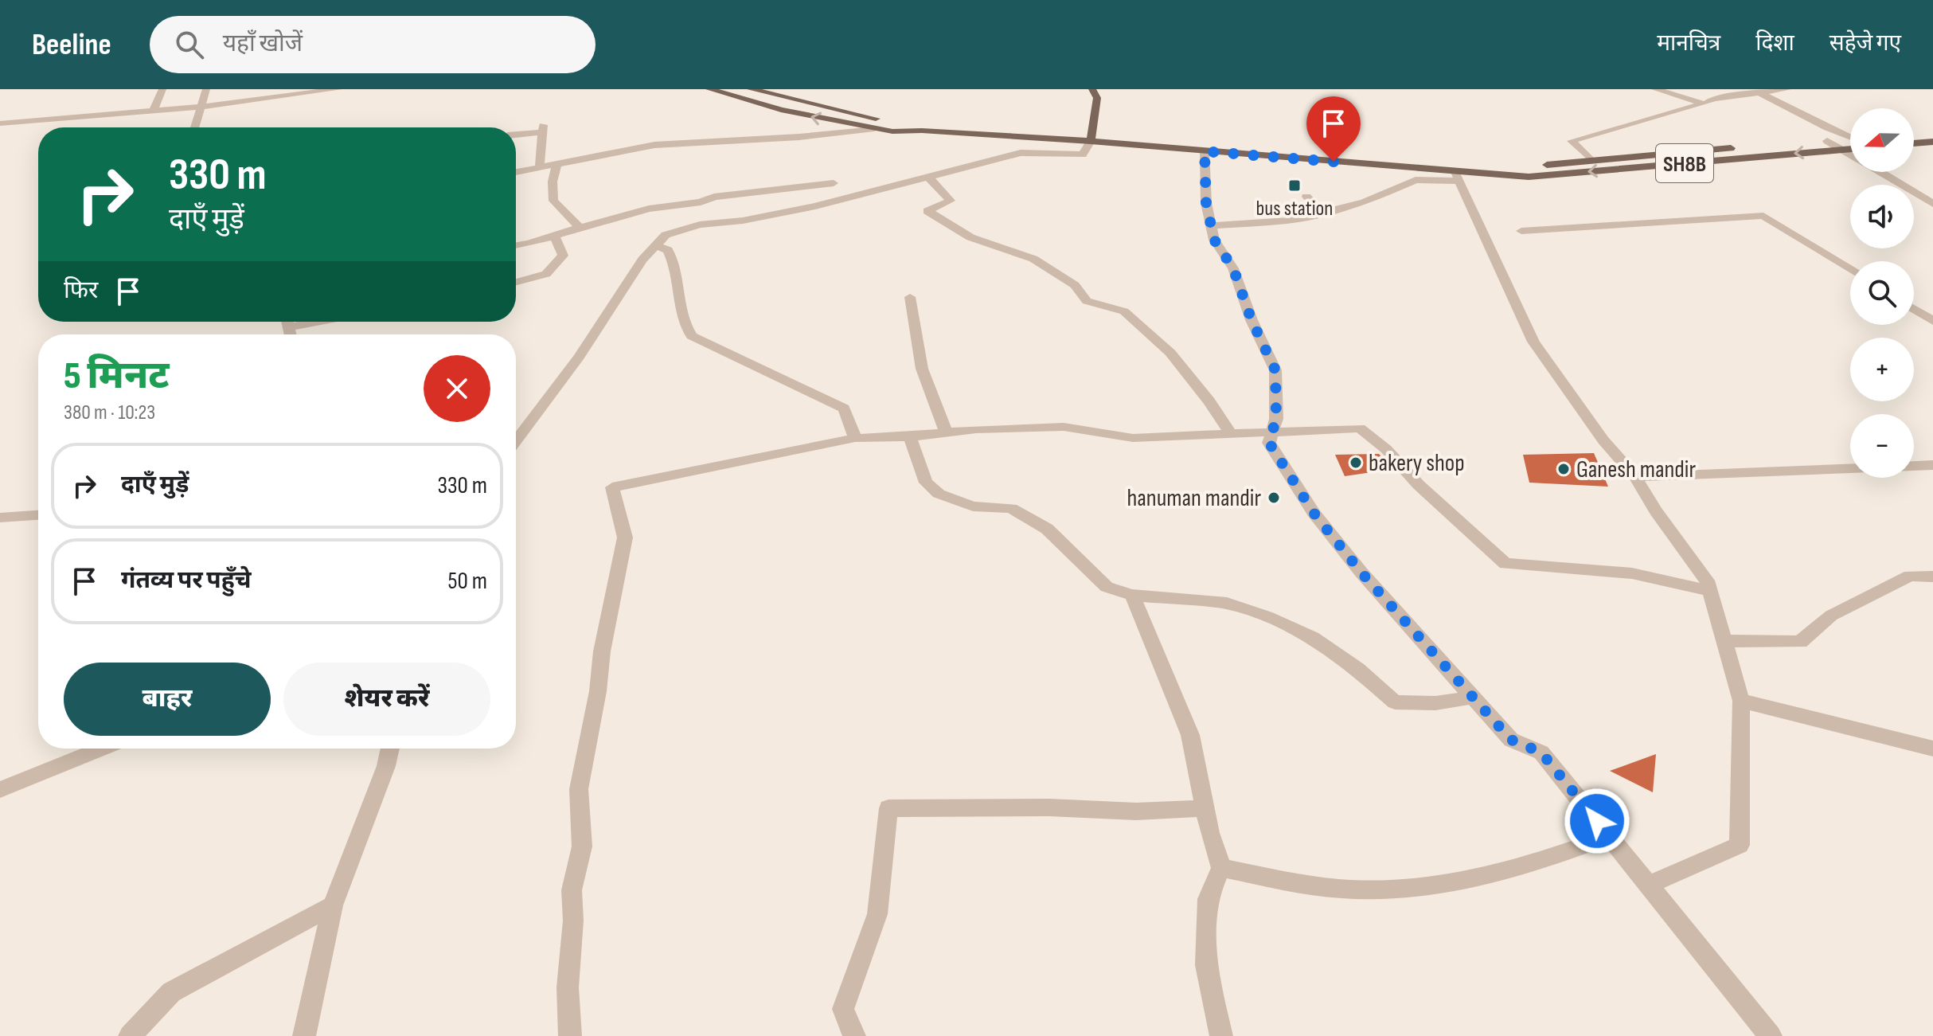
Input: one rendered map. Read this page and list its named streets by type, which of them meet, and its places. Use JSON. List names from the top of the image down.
{
  "streets": {
    "main road": ["SH8B"]
  },
  "places": {
    "transit": ["bus station"],
    "other": ["bakery shop", "Ganesh mandir", "hanuman mandir"]
  },
  "north": "left",
  "page": {
    "header": "Beeline",
    "search": "यहाँ खोजें",
    "nav": ["मानचित्र", "दिशा", "सहेजे गए"],
    "map_buttons": ["+", "−"],
    "turn": ["330 m", "दाएँ मुड़ें"],
    "then": "फिर",
    "heading": ["5 मिनट", "380 m · 10:23"],
    "list": [
      {
        "name": "दाएँ मुड़ें",
        "value": "330 m"
      },
      {
        "name": "गंतव्य पर पहुँचे",
        "value": "50 m"
      }
    ],
    "buttons": ["बाहर", "शेयर करें"]
  }
}
